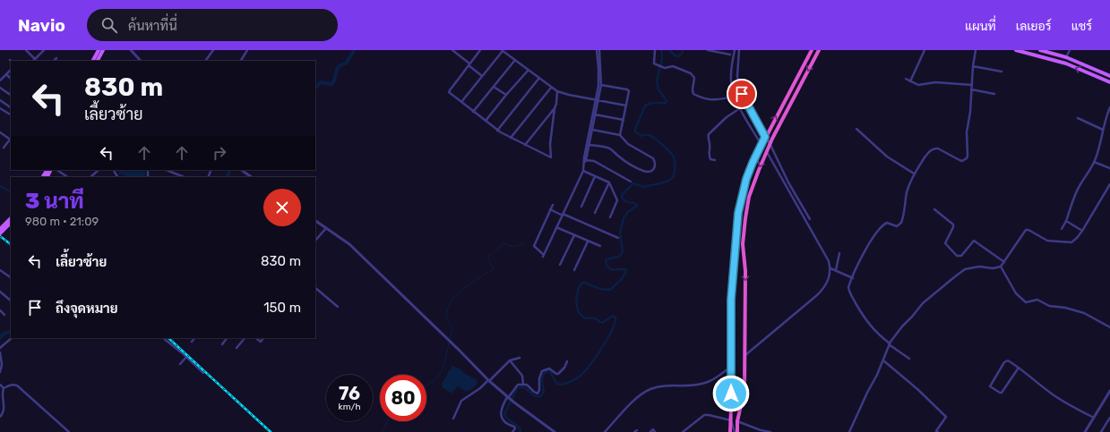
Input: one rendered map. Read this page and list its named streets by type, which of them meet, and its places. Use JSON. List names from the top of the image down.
{
  "page": {
    "header": "Navio",
    "search": "ค้นหาที่นี่",
    "nav": ["แผนที่", "เลเยอร์", "แชร์"],
    "turn": ["830 m", "เลี้ยวซ้าย"],
    "heading": ["3 นาที", "980 m · 21:09"],
    "list": [
      {
        "name": "เลี้ยวซ้าย",
        "value": "830 m"
      },
      {
        "name": "ถึงจุดหมาย",
        "value": "150 m"
      }
    ],
    "speed": "76 km/h",
    "limit": "80"
  }
}
